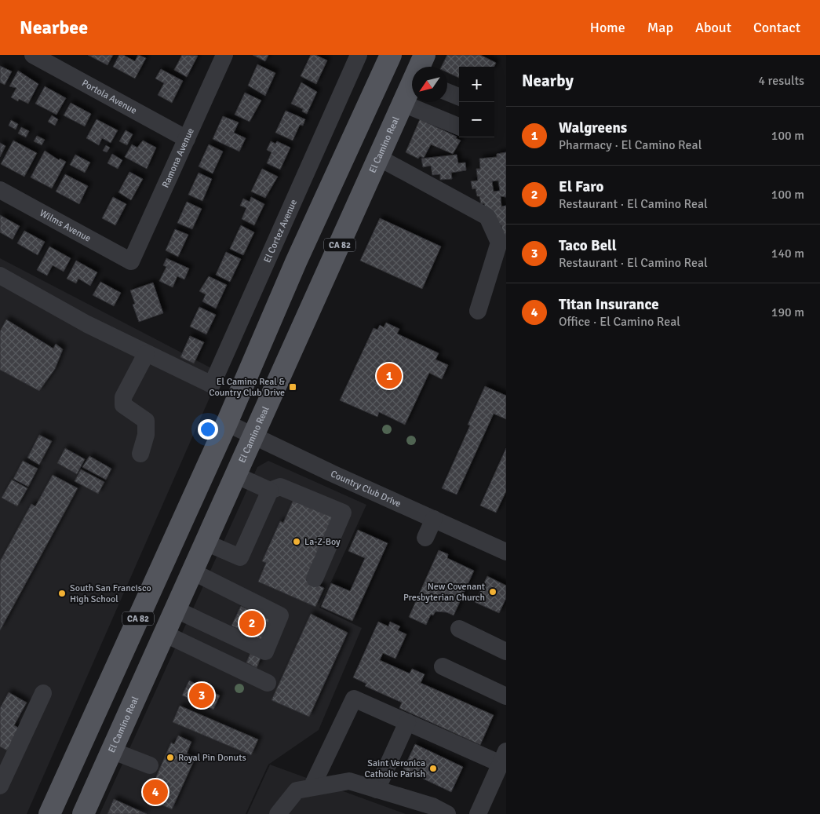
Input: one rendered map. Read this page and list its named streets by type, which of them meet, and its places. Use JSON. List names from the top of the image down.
{
  "streets": {
    "main road": ["El Camino Real", "CA 82"],
    "street": [
      "Portola Avenue",
      "Ramona Avenue",
      "Wilms Avenue",
      "El Cortez Avenue",
      "Country Club Drive"
    ]
  },
  "crossings": [
    ["Portola Avenue", "Ramona Avenue"],
    ["El Camino Real", "Country Club Drive"],
    ["Ramona Avenue", "Wilms Avenue"],
    ["CA 82", "Country Club Drive"]
  ],
  "places": {
    "transit": ["El Camino Real & Country Club Drive"],
    "other": [
      "La-Z-Boy",
      "New Covenant Presbyterian Church",
      "South San Francisco High School",
      "Royal Pin Donuts",
      "Saint Veronica Catholic Parish"
    ]
  },
  "north": "bottom left",
  "page": {
    "header": "Nearbee",
    "nav": [
      "Home",
      "Map",
      "About",
      "Contact"
    ],
    "heading": ["Nearby", "4 results"],
    "map_buttons": ["+", "−"],
    "list": [
      {
        "mark": "1",
        "name": "Walgreens",
        "note": "Pharmacy · El Camino Real",
        "value": "100 m"
      },
      {
        "mark": "2",
        "name": "El Faro",
        "note": "Restaurant · El Camino Real",
        "value": "100 m"
      },
      {
        "mark": "3",
        "name": "Taco Bell",
        "note": "Restaurant · El Camino Real",
        "value": "140 m"
      },
      {
        "mark": "4",
        "name": "Titan Insurance",
        "note": "Office · El Camino Real",
        "value": "190 m"
      }
    ],
    "pins": [
      "1",
      "2",
      "3",
      "4"
    ]
  }
}
